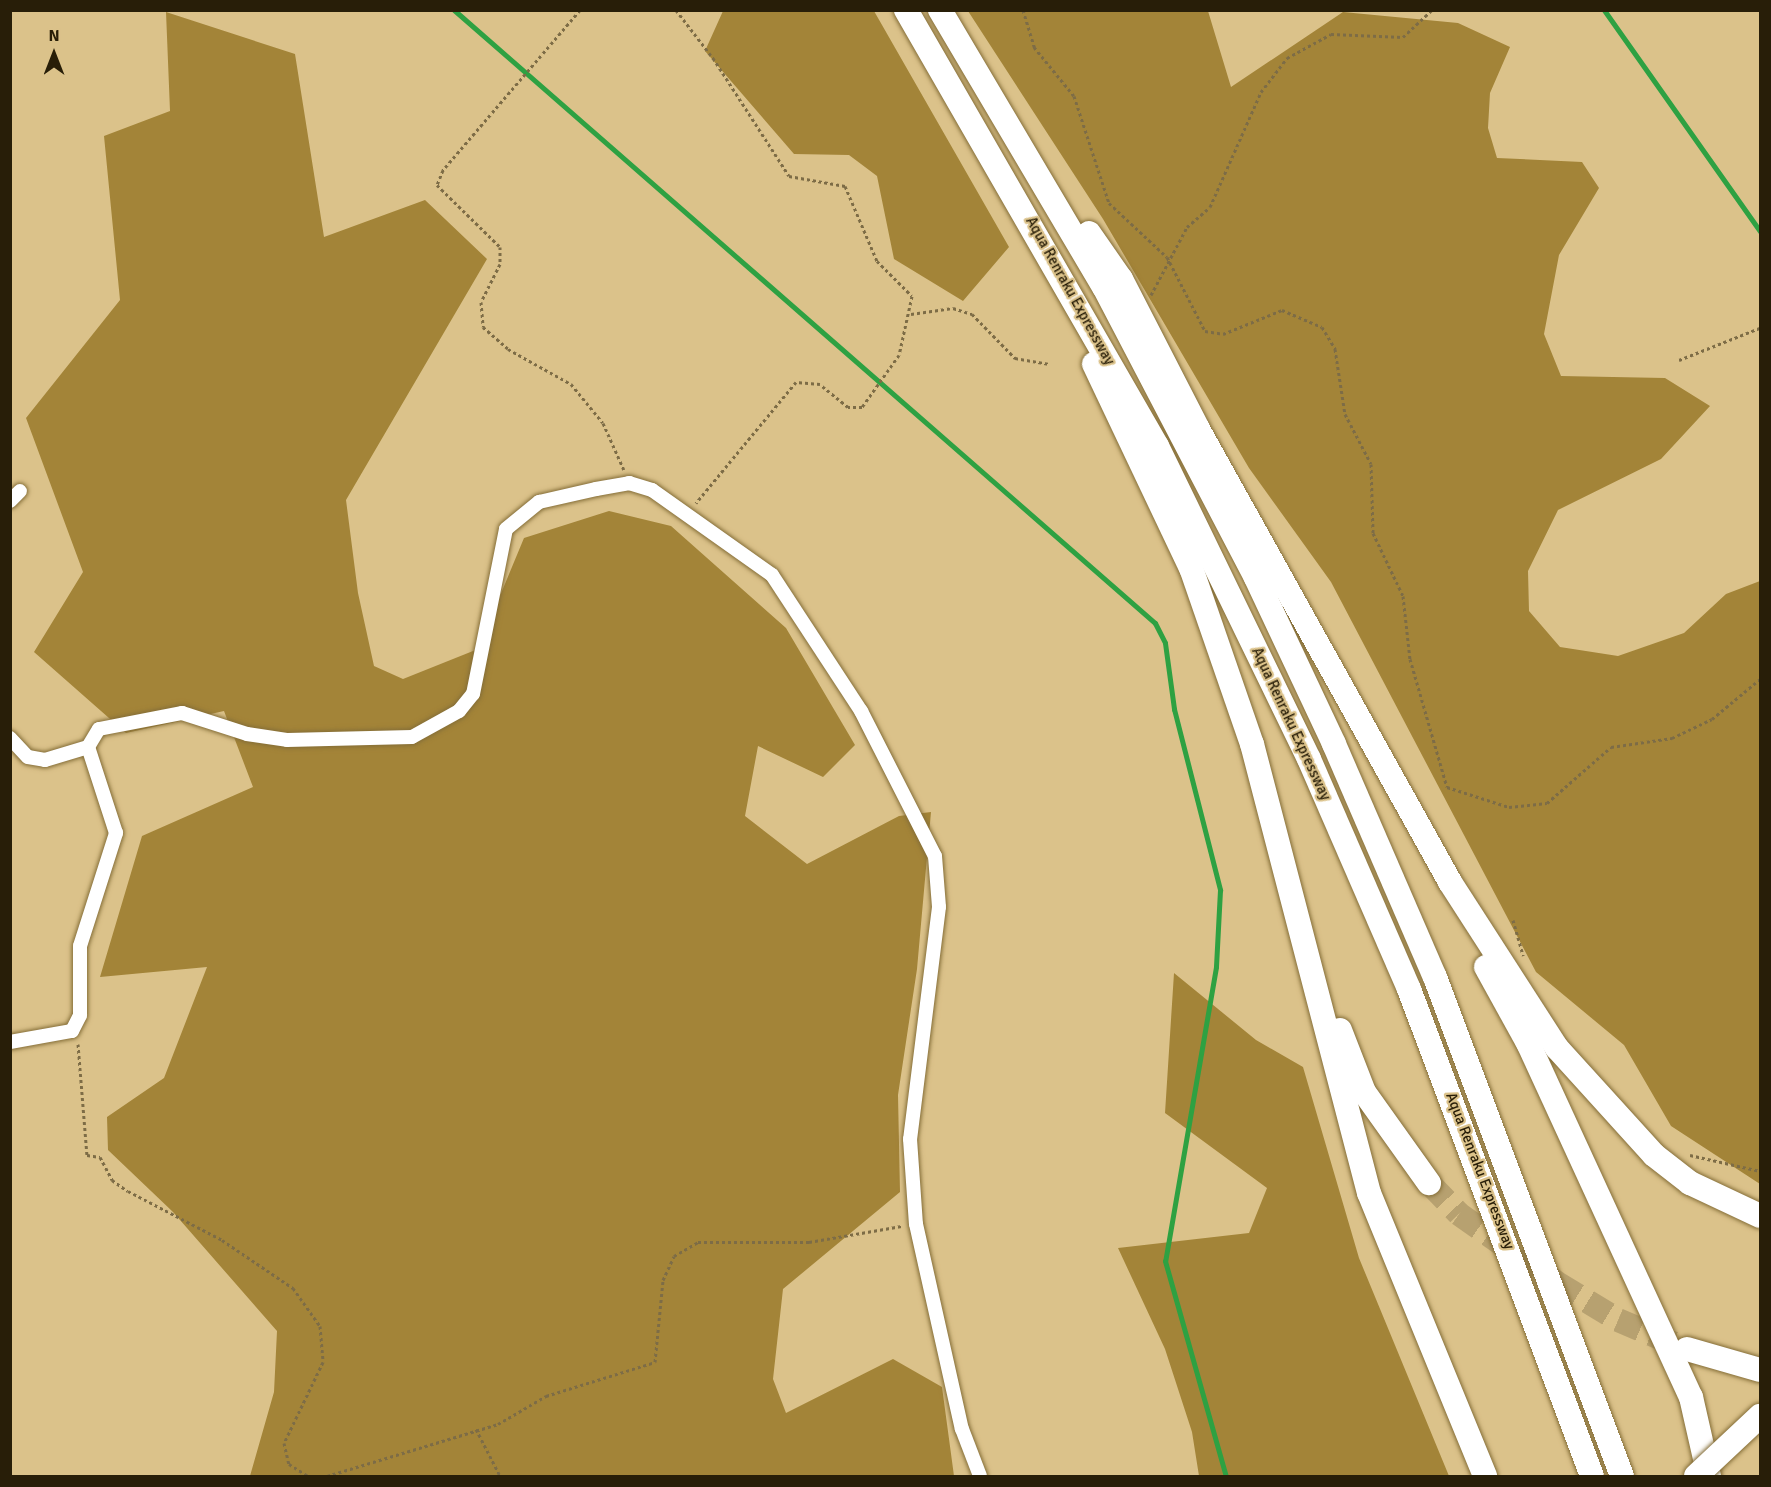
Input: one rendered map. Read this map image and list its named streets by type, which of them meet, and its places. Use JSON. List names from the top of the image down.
{
  "streets": {
    "highway": ["Aqua Renraku Expressway"]
  },
  "north": "top"
}
